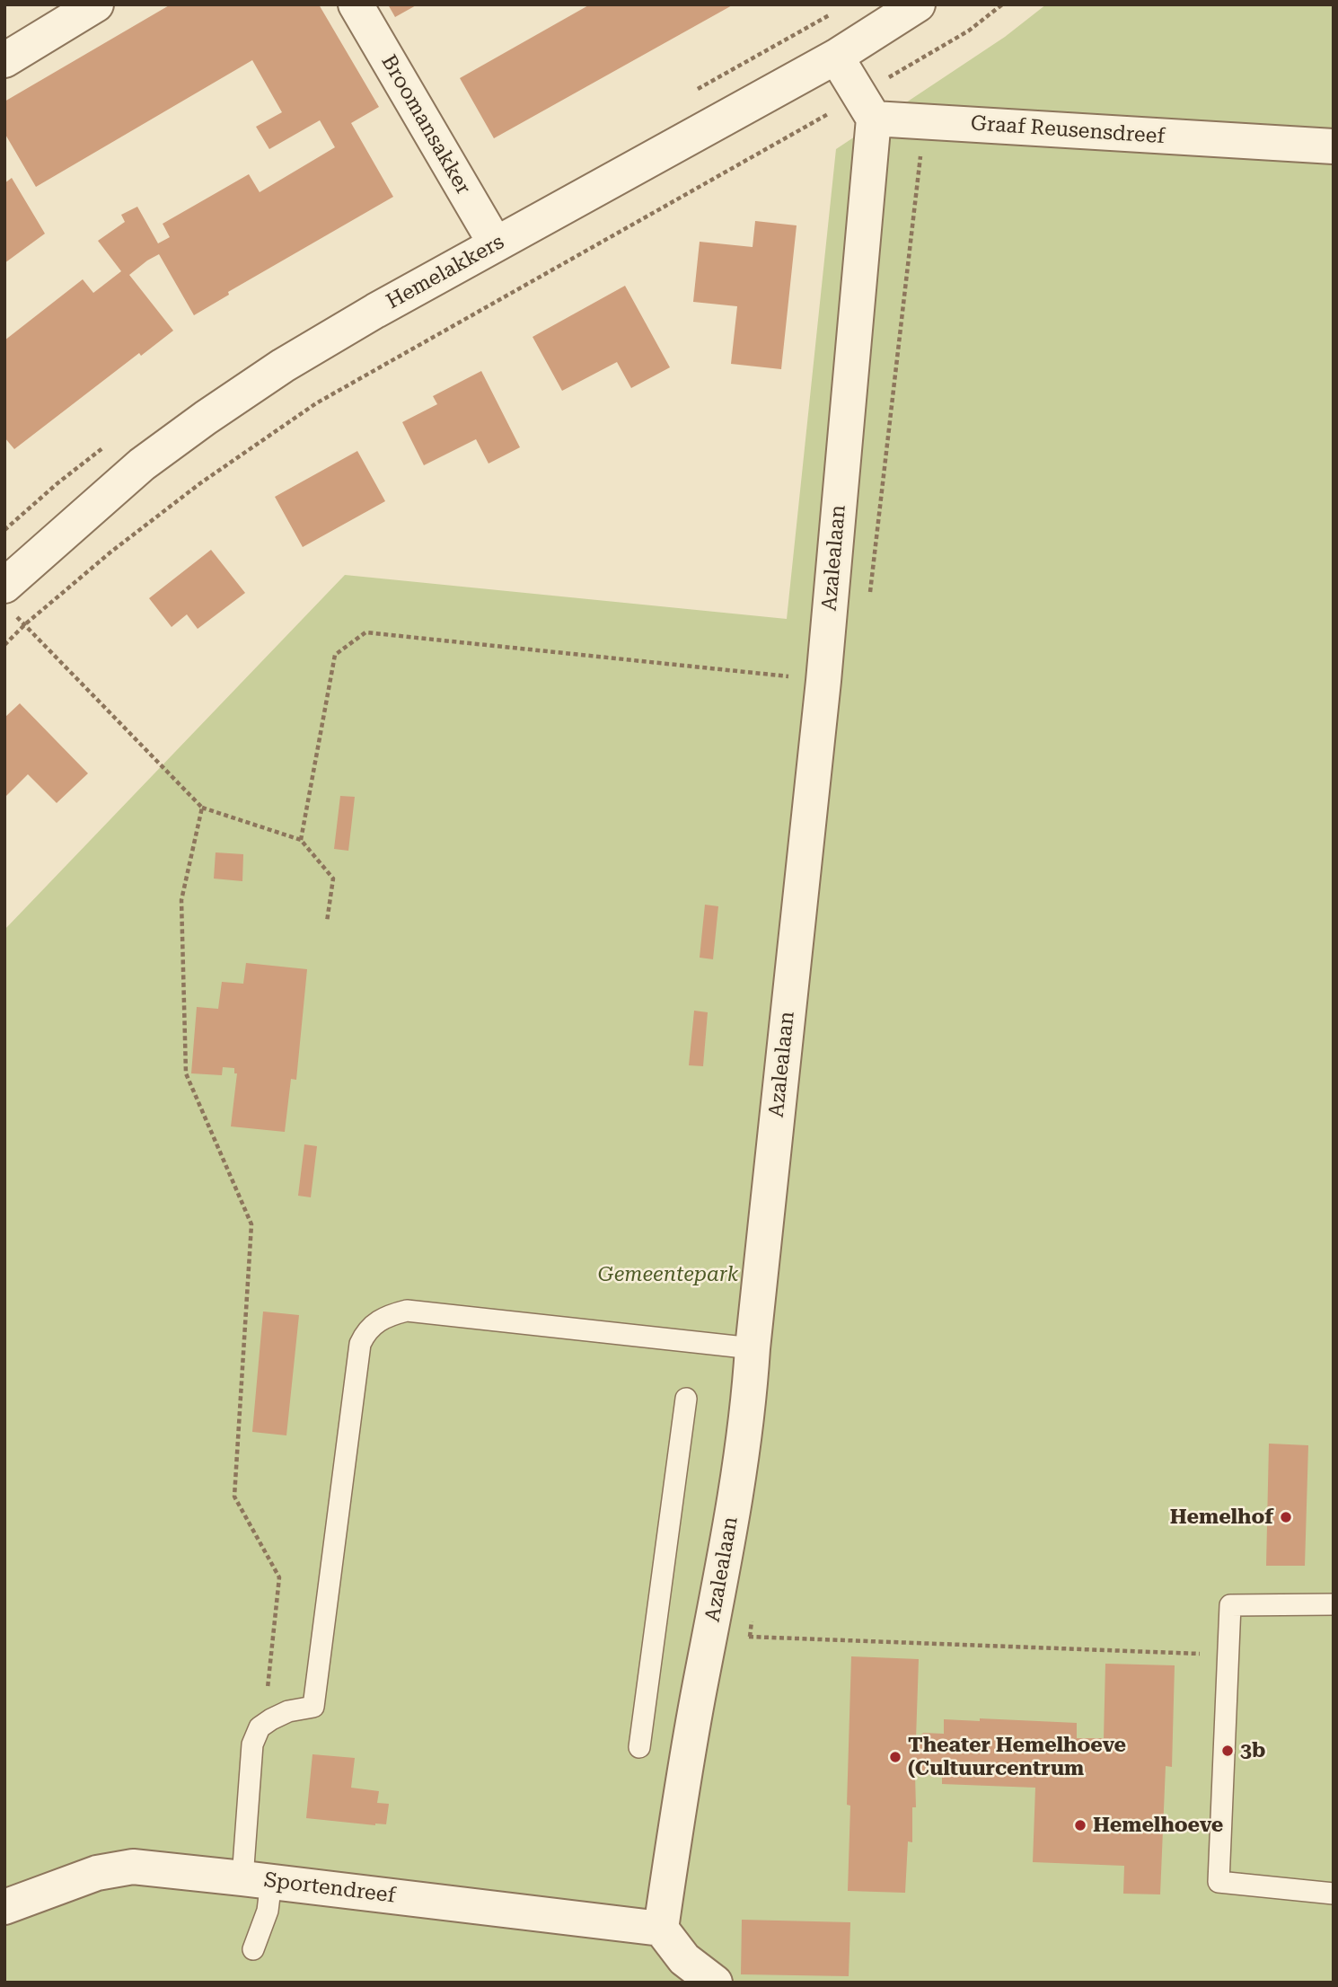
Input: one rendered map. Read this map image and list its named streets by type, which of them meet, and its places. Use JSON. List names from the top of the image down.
{
  "streets": {
    "street": [
      "Broomansakker",
      "Graaf Reusensdreef",
      "Hemelakkers",
      "Azalealaan",
      "Sportendreef"
    ]
  },
  "crossings": [
    ["Broomansakker", "Hemelakkers"],
    ["Graaf Reusensdreef", "Azalealaan"],
    ["Azalealaan", "Sportendreef"]
  ],
  "parks": ["Gemeentepark"],
  "places": [
    "Hemelhof",
    "3b",
    "Theater Hemelhoeve (Cultuurcentrum",
    "Hemelhoeve"
  ]
}
